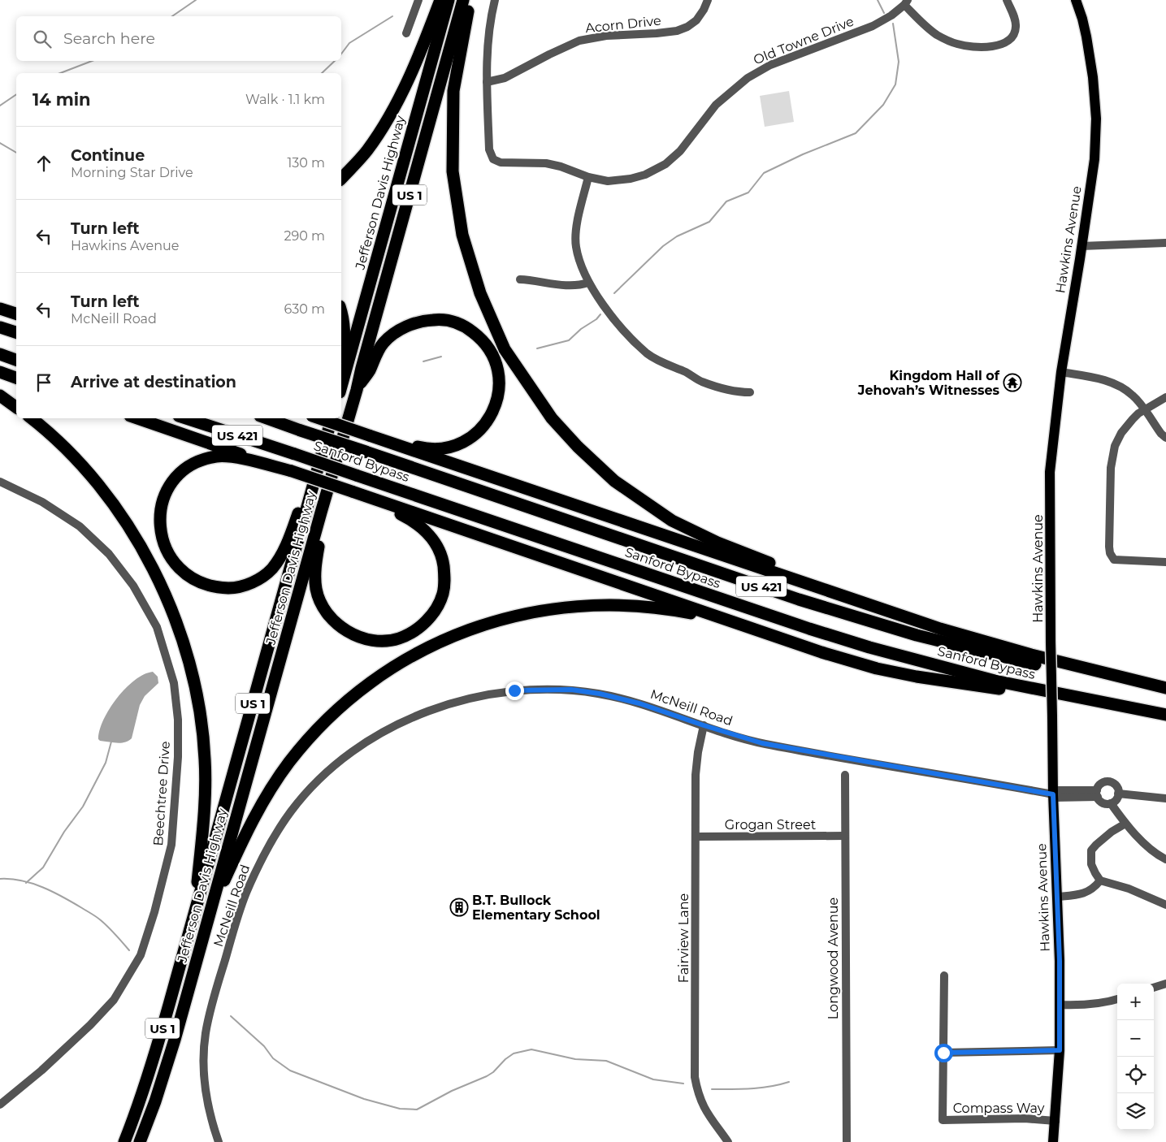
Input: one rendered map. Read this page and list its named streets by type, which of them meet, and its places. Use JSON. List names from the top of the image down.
{
  "streets": {
    "highway": [
      "Jefferson Davis Highway",
      "US 1",
      "US 421",
      "Sanford Bypass"
    ],
    "main road": ["Hawkins Avenue"],
    "street": [
      "Acorn Drive",
      "Old Towne Drive",
      "McNeill Road",
      "Beechtree Drive",
      "Grogan Street",
      "Fairview Lane",
      "Longwood Avenue",
      "Compass Way"
    ]
  },
  "crossings": [
    ["Acorn Drive", "Old Towne Drive"],
    ["Hawkins Avenue", "McNeill Road"],
    ["Hawkins Avenue", "Compass Way"],
    ["McNeill Road", "Fairview Lane"],
    ["Grogan Street", "Fairview Lane"],
    ["Grogan Street", "Longwood Avenue"]
  ],
  "places": {
    "temple": ["Kingdom Hall of Jehovah’s Witnesses"],
    "building": ["B.T. Bullock Elementary School"]
  },
  "page": {
    "search": "Search here",
    "heading": ["14 min", "Walk · 1.1 km"],
    "list": [
      ["Continue", "Morning Star Drive", "130 m"],
      ["Turn left", "Hawkins Avenue", "290 m"],
      ["Turn left", "McNeill Road", "630 m"],
      "Arrive at destination"
    ],
    "map_buttons": ["+", "−"]
  }
}
